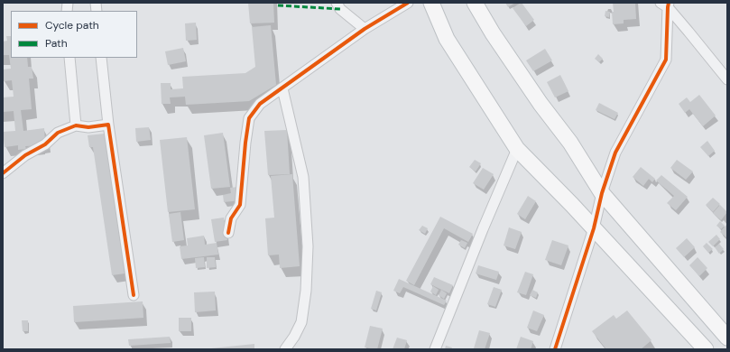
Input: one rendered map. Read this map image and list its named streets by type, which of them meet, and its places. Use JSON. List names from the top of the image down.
{
  "legend": ["Cycle path", "Path"]
}
